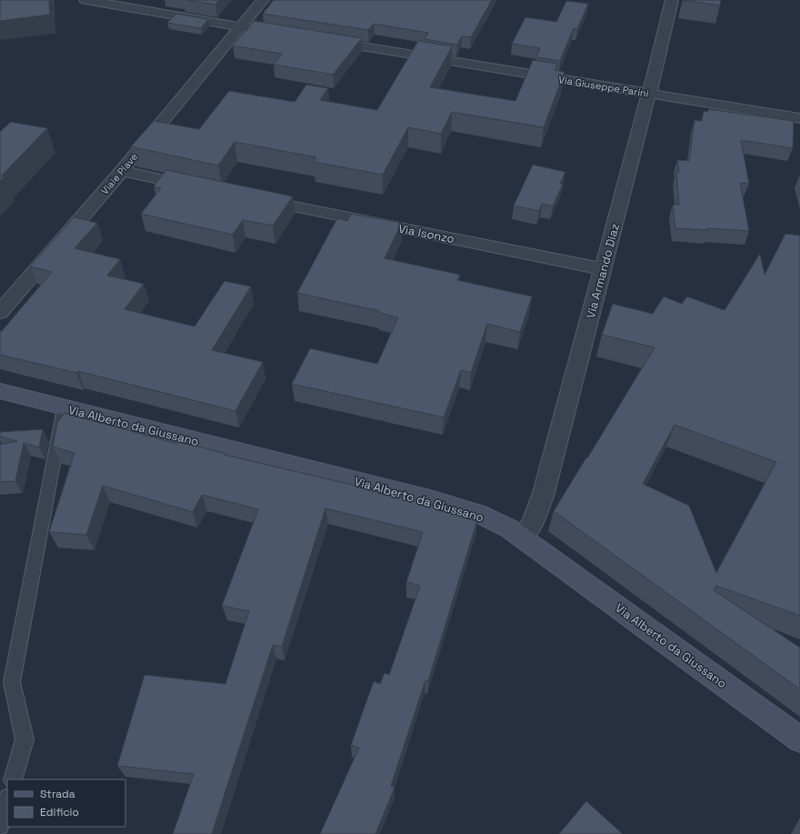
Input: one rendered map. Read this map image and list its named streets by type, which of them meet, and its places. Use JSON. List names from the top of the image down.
{
  "streets": {
    "street": [
      "Via Giuseppe Parini",
      "Viale Piave",
      "Via Isonzo",
      "Via Armando Diaz",
      "Via Alberto da Giussano"
    ]
  },
  "crossings": [
    ["Via Giuseppe Parini", "Via Armando Diaz"],
    ["Via Isonzo", "Via Armando Diaz"],
    ["Via Armando Diaz", "Via Alberto da Giussano"]
  ],
  "legend": ["Strada", "Edificio"]
}
